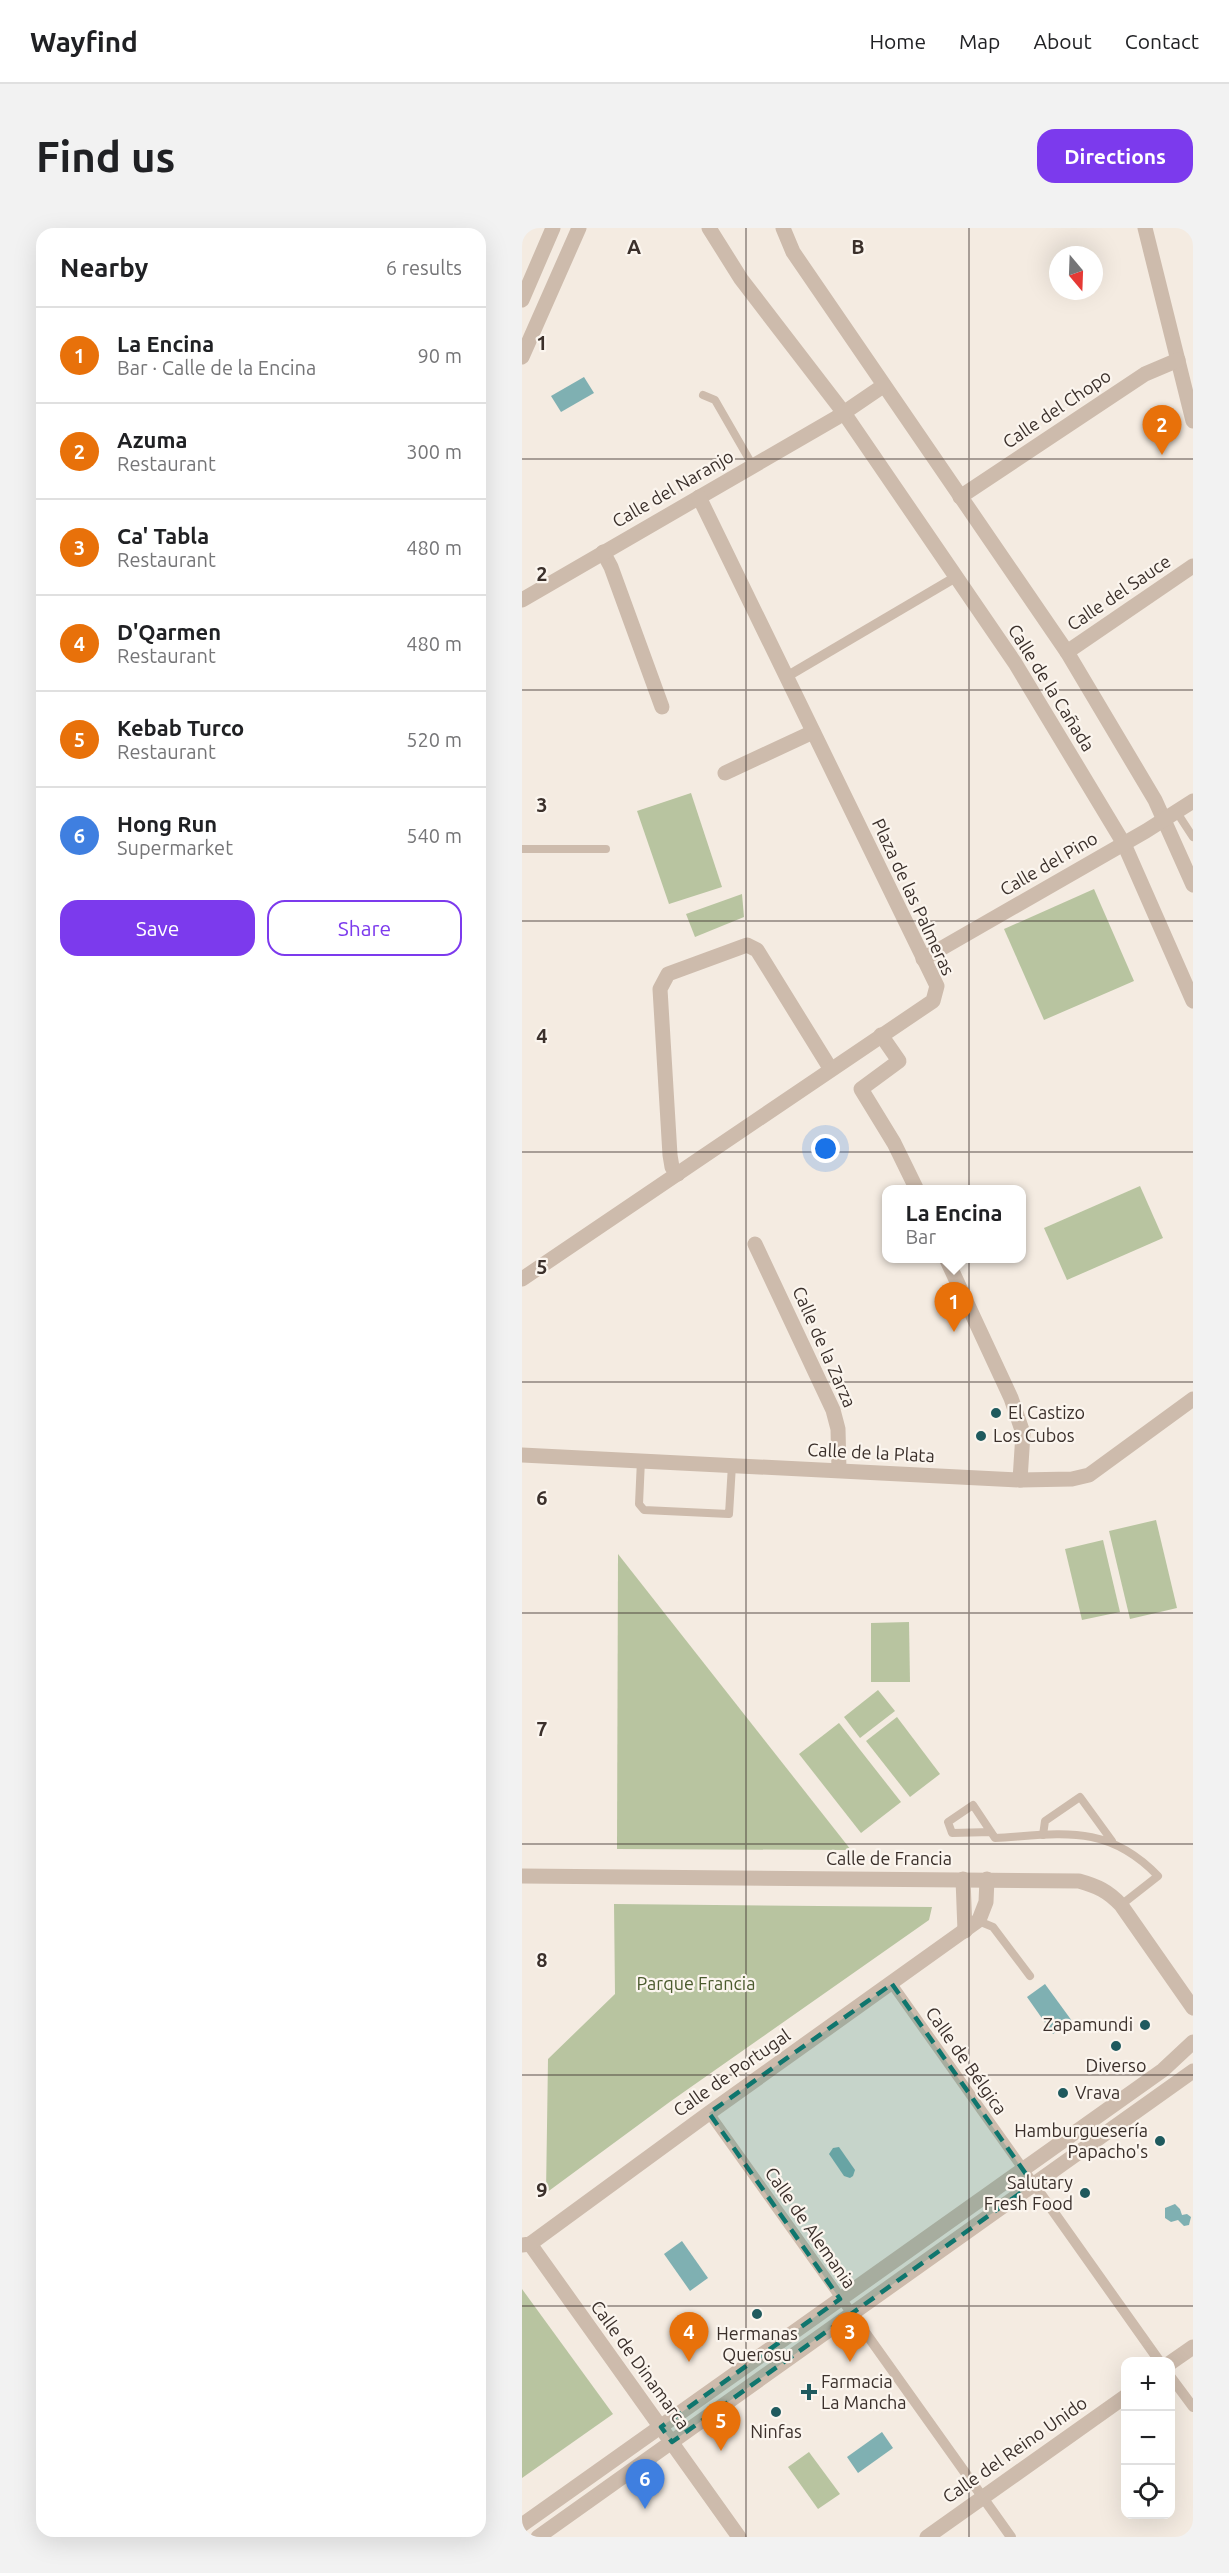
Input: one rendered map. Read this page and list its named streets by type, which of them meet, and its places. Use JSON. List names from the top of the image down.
{
  "streets": {
    "street": [
      "Calle del Chopo",
      "Calle del Naranjo",
      "Calle del Sauce",
      "Calle de la Cañada",
      "Calle del Pino",
      "Plaza de las Palmeras",
      "Calle de la Zarza",
      "Calle de la Plata",
      "Calle de Francia",
      "Calle de Bélgica",
      "Calle de Portugal",
      "Calle de Alemania",
      "Calle de Dinamarca",
      "Calle del Reino Unido"
    ]
  },
  "crossings": [
    ["Calle del Chopo", "Calle de la Cañada"],
    ["Calle del Naranjo", "Calle de la Cañada"],
    ["Calle del Naranjo", "Plaza de las Palmeras"],
    ["Calle del Sauce", "Calle de la Cañada"],
    ["Calle de la Cañada", "Calle del Pino"],
    ["Calle del Pino", "Plaza de las Palmeras"],
    ["Calle de la Zarza", "Calle de la Plata"],
    ["Calle de Bélgica", "Calle de Portugal"],
    ["Calle de Portugal", "Calle de Alemania"],
    ["Calle de Portugal", "Calle de Dinamarca"],
    ["Calle de Alemania", "Calle del Reino Unido"]
  ],
  "parks": ["Parque Francia"],
  "places": {
    "other": [
      "El Castizo",
      "Los Cubos",
      "Zapamundi",
      "Diverso",
      "Vrava",
      "Hamburguesería Papacho's",
      "Salutary Fresh Food",
      "Hermanas Querosu",
      "Ninfas"
    ],
    "health": ["Farmacia La Mancha"]
  },
  "north": "bottom",
  "page": {
    "header": "Wayfind",
    "nav": [
      "Home",
      "Map",
      "About",
      "Contact"
    ],
    "buttons": [
      "Directions",
      ["Save", "Share"]
    ],
    "title": "Find us",
    "heading": ["Nearby", "6 results"],
    "list": [
      {
        "mark": "1",
        "name": "La Encina",
        "note": "Bar · Calle de la Encina",
        "value": "90 m"
      },
      {
        "mark": "2",
        "name": "Azuma",
        "note": "Restaurant",
        "value": "300 m"
      },
      {
        "mark": "3",
        "name": "Ca' Tabla",
        "note": "Restaurant",
        "value": "480 m"
      },
      {
        "mark": "4",
        "name": "D'Qarmen",
        "note": "Restaurant",
        "value": "480 m"
      },
      {
        "mark": "5",
        "name": "Kebab Turco",
        "note": "Restaurant",
        "value": "520 m"
      },
      {
        "mark": "6",
        "name": "Hong Run",
        "note": "Supermarket",
        "value": "540 m"
      }
    ],
    "pins": [
      "2",
      "1",
      "3",
      "4",
      "5",
      "6"
    ],
    "popup": ["La Encina", "Bar"],
    "map_buttons": ["+", "−"]
  },
  "grid": {
    "columns": ["A", "B"],
    "rows": [
      "1",
      "2",
      "3",
      "4",
      "5",
      "6",
      "7",
      "8",
      "9"
    ]
  }
}
